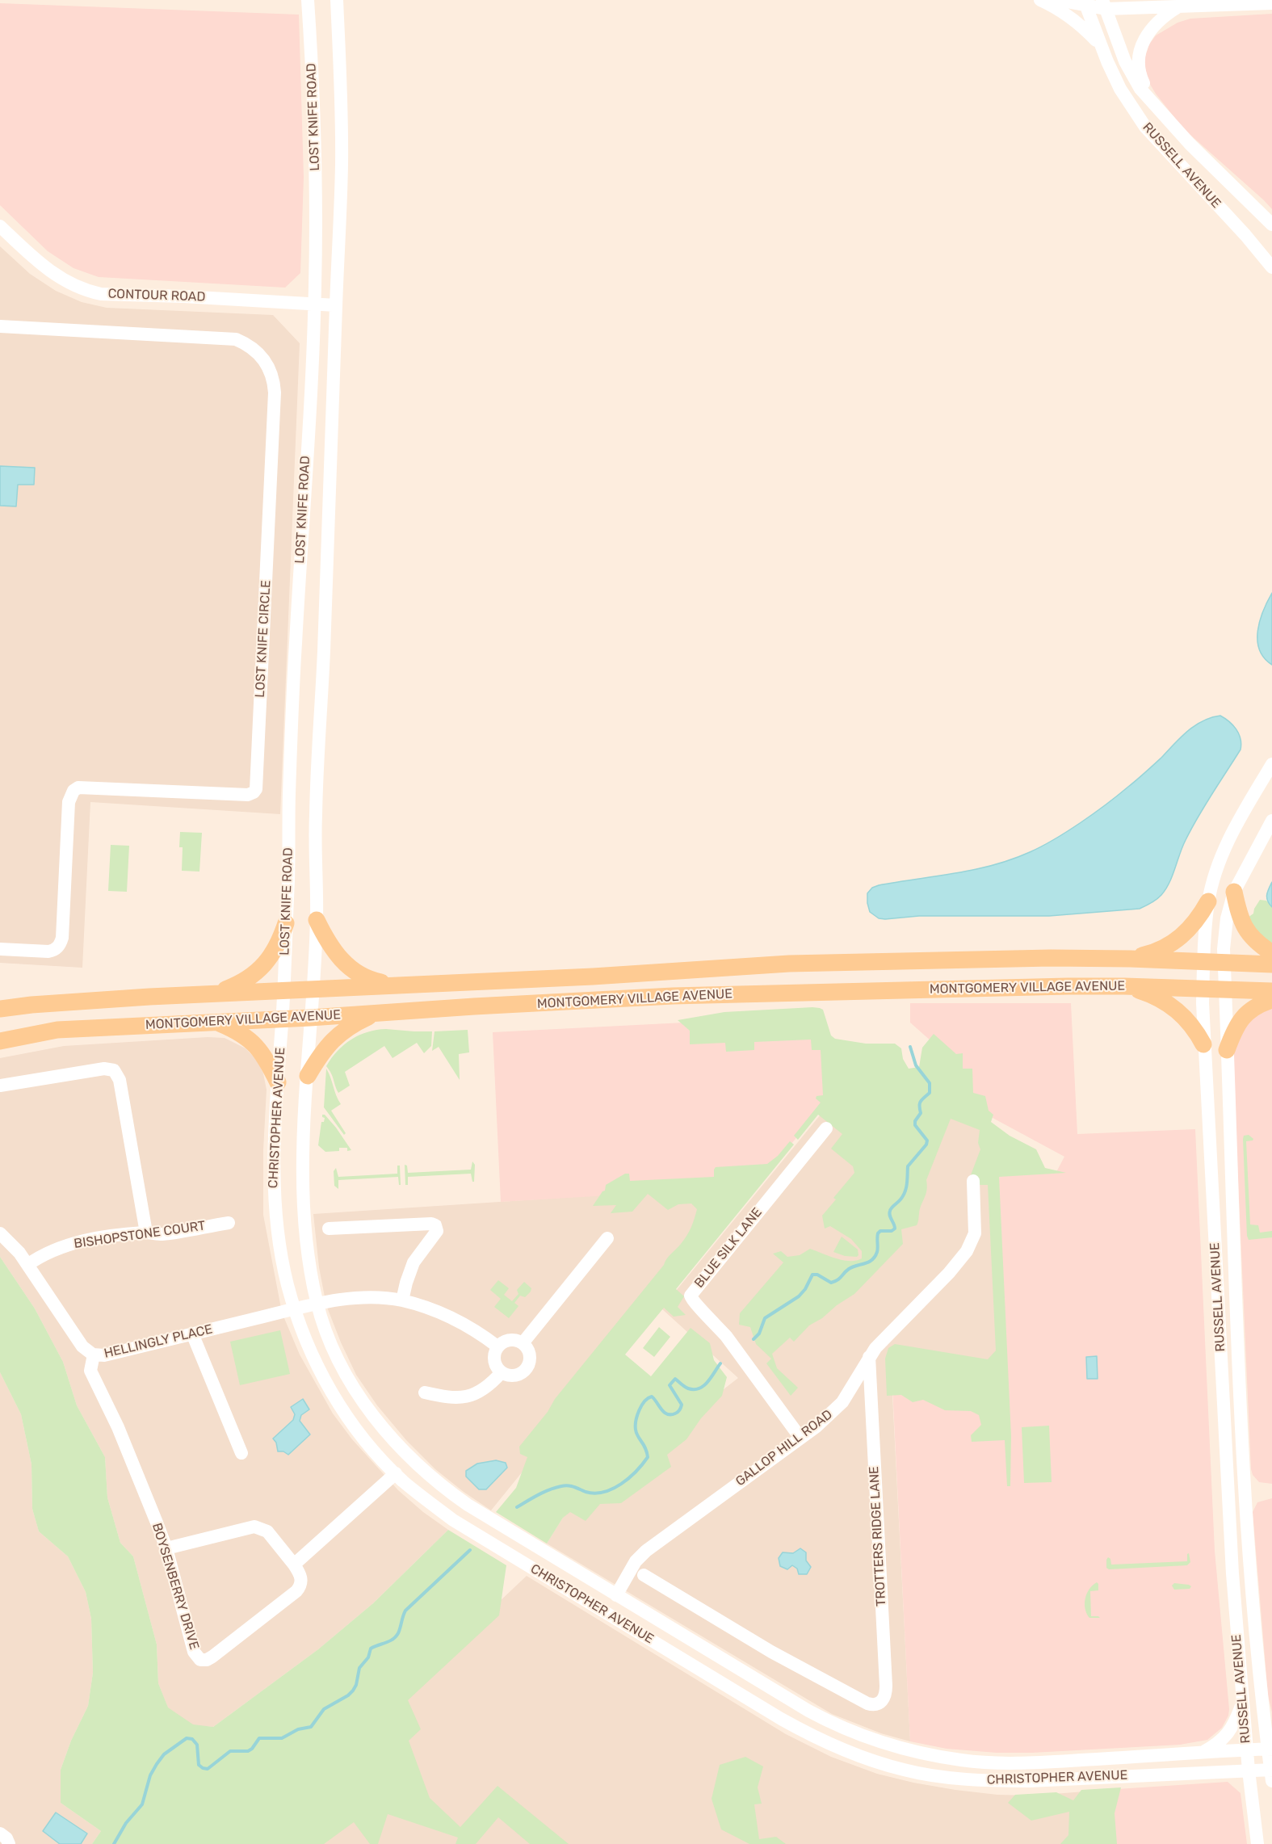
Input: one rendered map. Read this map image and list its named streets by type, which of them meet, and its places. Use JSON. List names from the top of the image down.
{
  "streets": {
    "main road": ["MONTGOMERY VILLAGE AVENUE"],
    "street": [
      "LOST KNIFE ROAD",
      "RUSSELL AVENUE",
      "CONTOUR ROAD",
      "LOST KNIFE CIRCLE",
      "CHRISTOPHER AVENUE",
      "BISHOPSTONE COURT",
      "BLUE SILK LANE",
      "HELLINGLY PLACE",
      "GALLOP HILL ROAD",
      "TROTTERS RIDGE LANE",
      "BOYSENBERRY DRIVE"
    ]
  },
  "crossings": [
    ["LOST KNIFE ROAD", "CONTOUR ROAD"],
    ["LOST KNIFE ROAD", "MONTGOMERY VILLAGE AVENUE"],
    ["LOST KNIFE ROAD", "CHRISTOPHER AVENUE"],
    ["RUSSELL AVENUE", "MONTGOMERY VILLAGE AVENUE"],
    ["RUSSELL AVENUE", "CHRISTOPHER AVENUE"],
    ["MONTGOMERY VILLAGE AVENUE", "CHRISTOPHER AVENUE"],
    ["CHRISTOPHER AVENUE", "HELLINGLY PLACE"],
    ["CHRISTOPHER AVENUE", "GALLOP HILL ROAD"],
    ["BISHOPSTONE COURT", "HELLINGLY PLACE"],
    ["BLUE SILK LANE", "GALLOP HILL ROAD"],
    ["HELLINGLY PLACE", "BOYSENBERRY DRIVE"],
    ["GALLOP HILL ROAD", "TROTTERS RIDGE LANE"]
  ]
}
